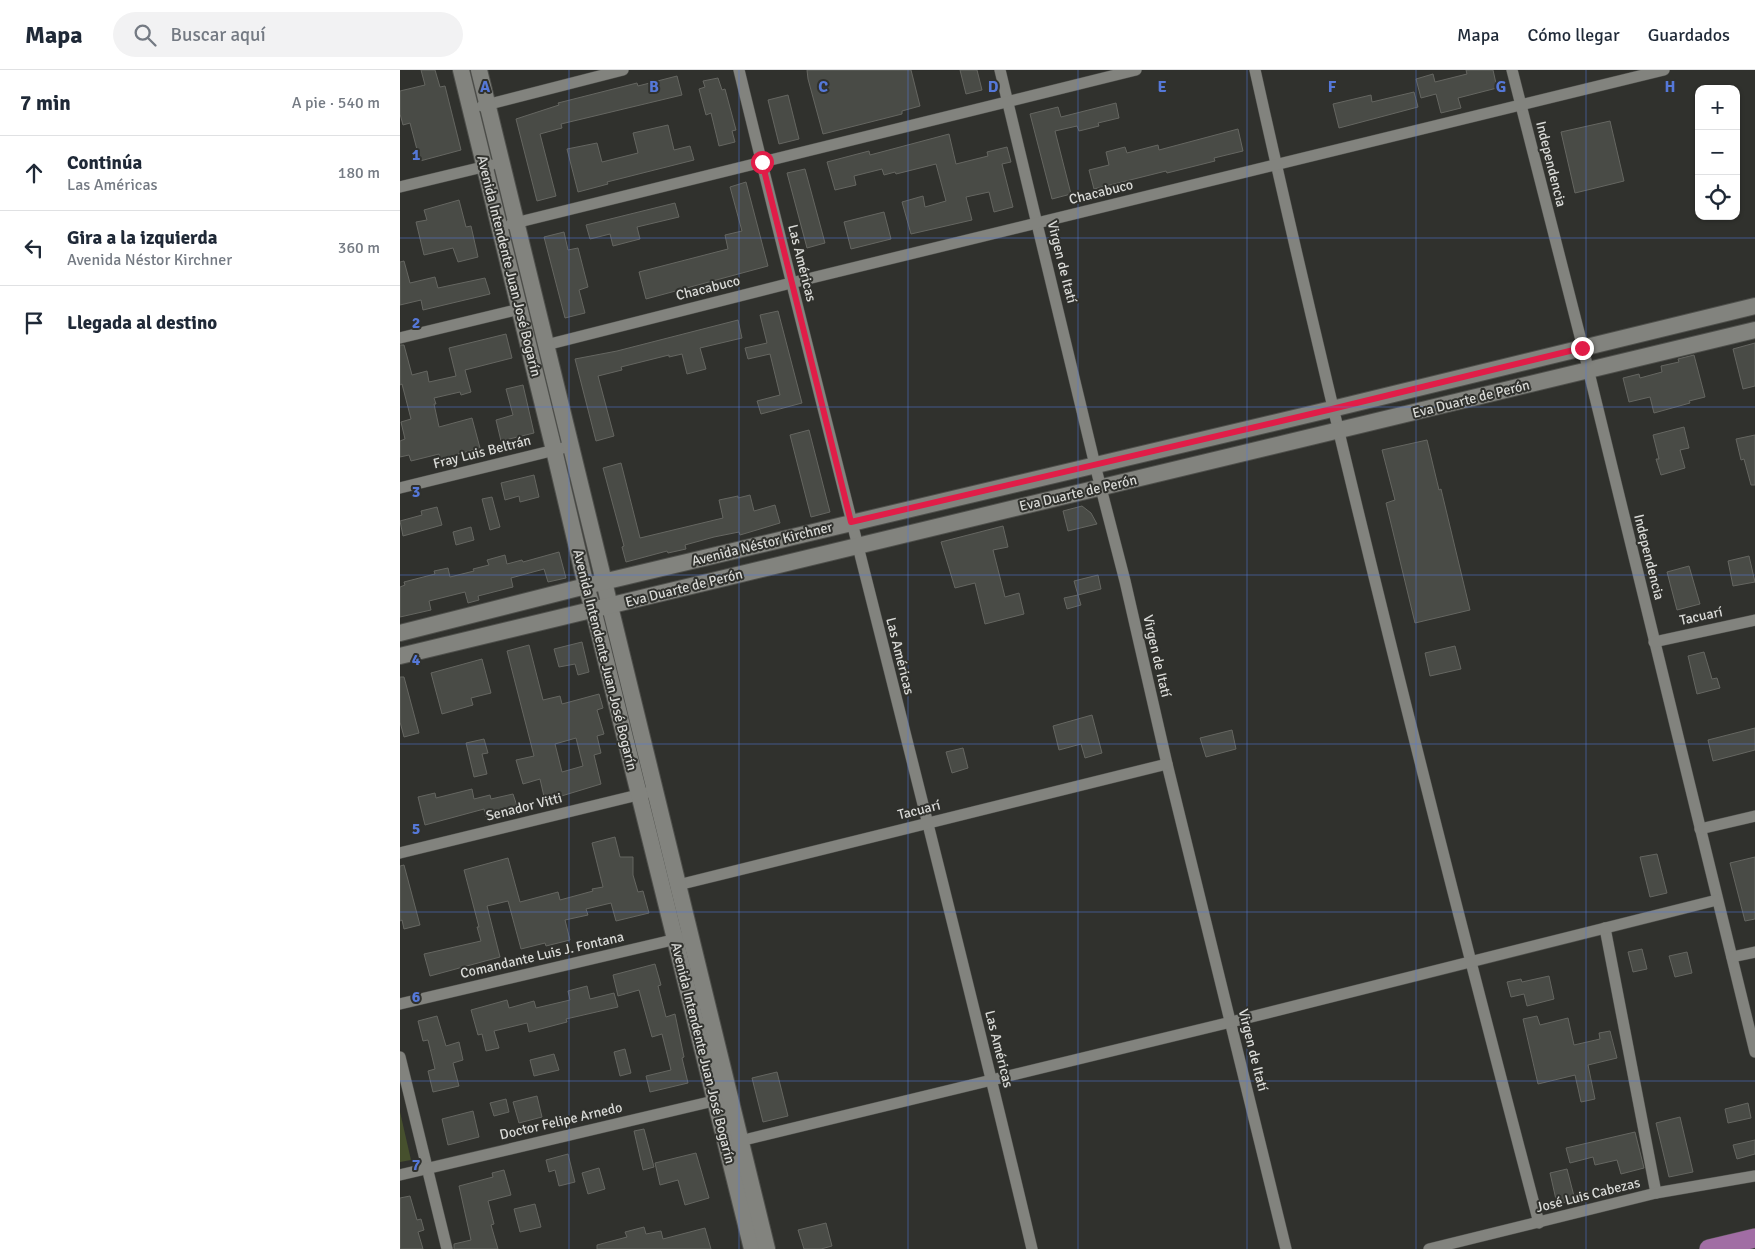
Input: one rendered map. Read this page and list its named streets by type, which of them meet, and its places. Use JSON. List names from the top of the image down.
{
  "streets": {
    "street": [
      "Independencia",
      "Chacabuco",
      "Virgen de Itatí",
      "Las Américas",
      "Avenida Intendente Juan José Bogarín",
      "Eva Duarte de Perón",
      "Fray Luis Beltrán",
      "Avenida Néstor Kirchner",
      "Tacuarí",
      "Senador Vitti",
      "Comandante Luis J. Fontana",
      "Doctor Felipe Arnedo",
      "José Luis Cabezas"
    ]
  },
  "crossings": [
    ["Independencia", "Chacabuco"],
    ["Independencia", "Eva Duarte de Perón"],
    ["Independencia", "Avenida Néstor Kirchner"],
    ["Independencia", "Tacuarí"],
    ["Chacabuco", "Virgen de Itatí"],
    ["Chacabuco", "Las Américas"],
    ["Chacabuco", "Avenida Intendente Juan José Bogarín"],
    ["Virgen de Itatí", "Eva Duarte de Perón"],
    ["Virgen de Itatí", "Avenida Néstor Kirchner"],
    ["Virgen de Itatí", "Tacuarí"],
    ["Las Américas", "Eva Duarte de Perón"],
    ["Las Américas", "Avenida Néstor Kirchner"],
    ["Las Américas", "Tacuarí"],
    ["Avenida Intendente Juan José Bogarín", "Eva Duarte de Perón"],
    ["Avenida Intendente Juan José Bogarín", "Fray Luis Beltrán"],
    ["Avenida Intendente Juan José Bogarín", "Avenida Néstor Kirchner"],
    ["Avenida Intendente Juan José Bogarín", "Tacuarí"],
    ["Avenida Intendente Juan José Bogarín", "Senador Vitti"],
    ["Avenida Intendente Juan José Bogarín", "Comandante Luis J. Fontana"],
    ["Avenida Intendente Juan José Bogarín", "Doctor Felipe Arnedo"]
  ],
  "page": {
    "header": "Mapa",
    "search": "Buscar aquí",
    "nav": ["Mapa", "Cómo llegar", "Guardados"],
    "heading": ["7 min", "A pie · 540 m"],
    "map_buttons": ["+", "−"],
    "list": [
      ["Continúa", "Las Américas", "180 m"],
      ["Gira a la izquierda", "Avenida Néstor Kirchner", "360 m"],
      "Llegada al destino"
    ]
  },
  "grid": {
    "columns": [
      "A",
      "B",
      "C",
      "D",
      "E",
      "F",
      "G",
      "H"
    ],
    "rows": [
      "1",
      "2",
      "3",
      "4",
      "5",
      "6",
      "7"
    ]
  }
}
